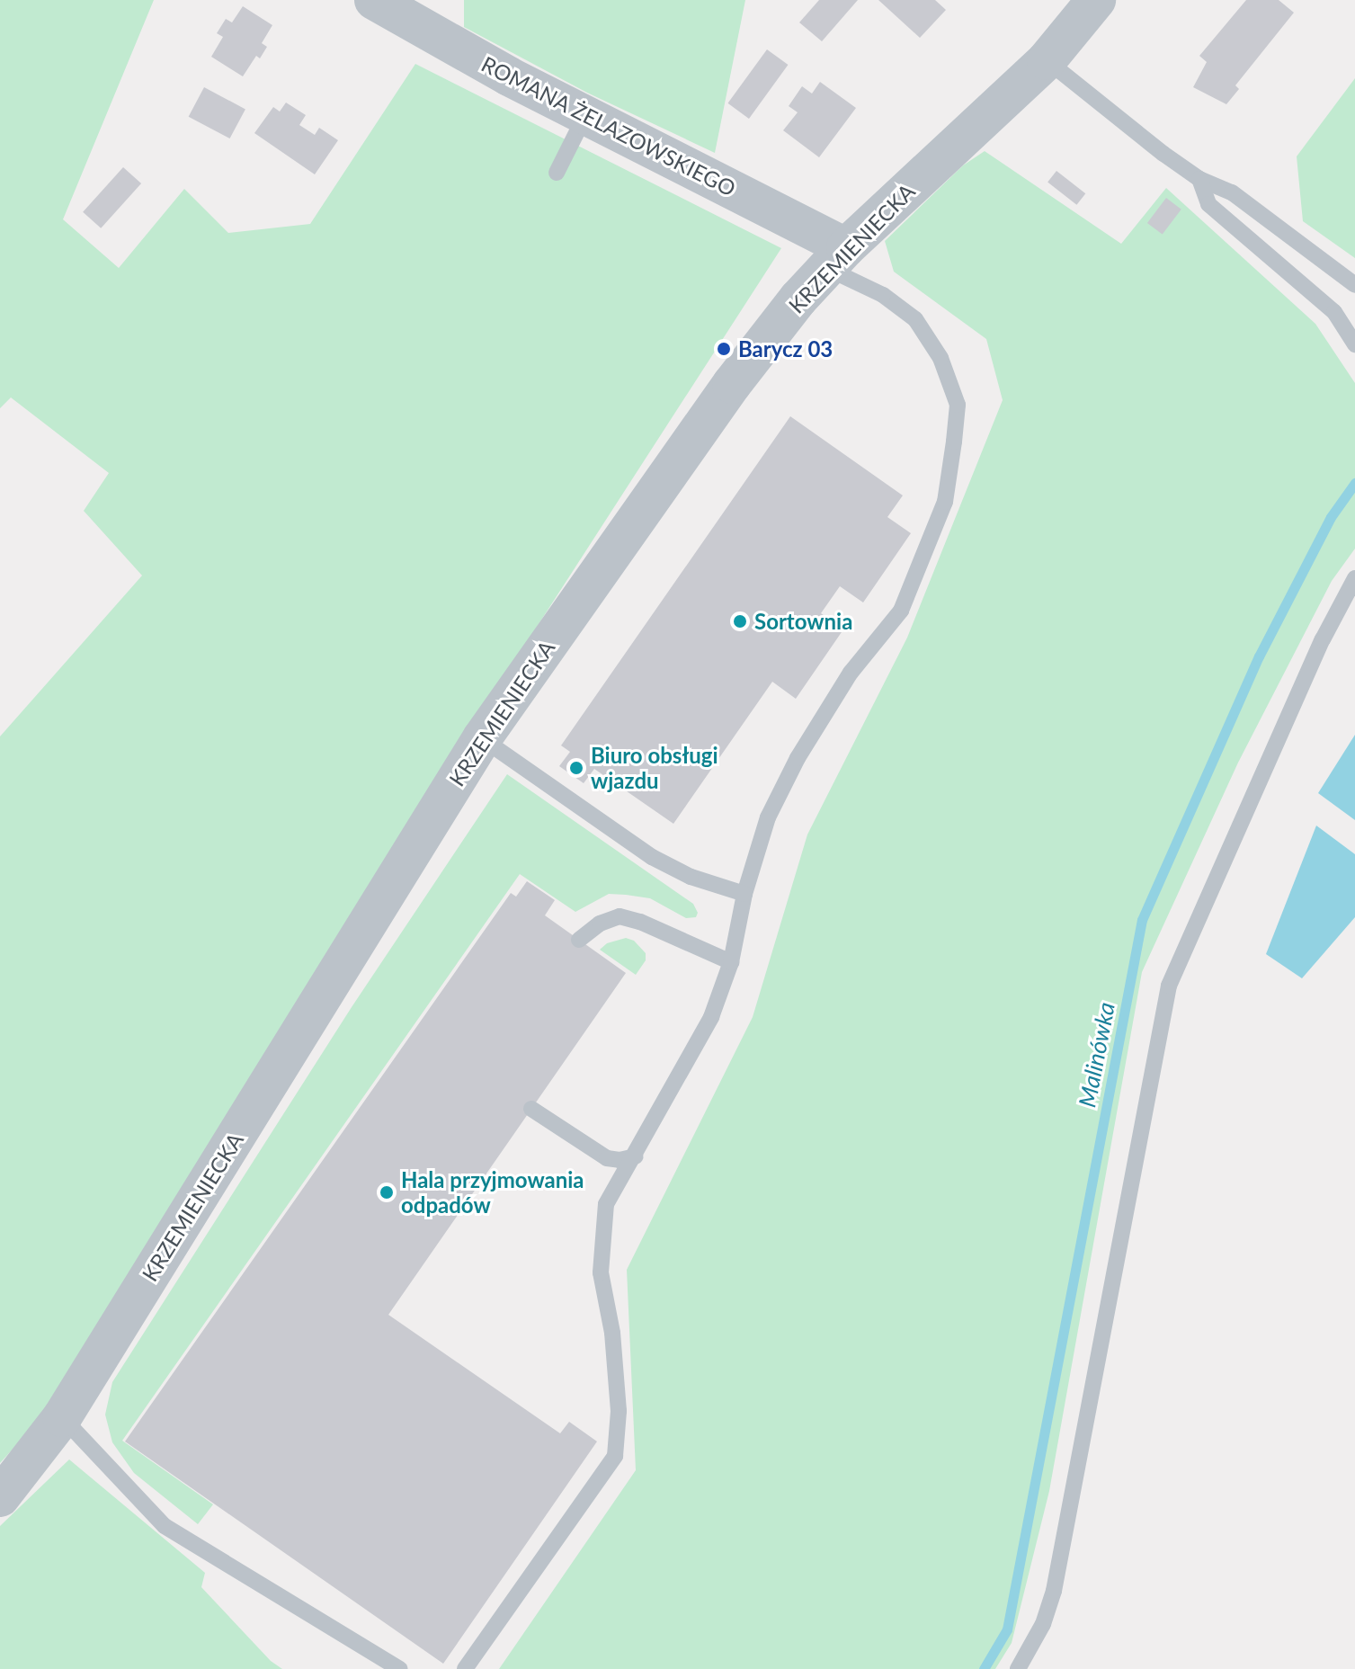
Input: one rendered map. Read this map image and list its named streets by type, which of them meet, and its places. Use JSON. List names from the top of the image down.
{
  "streets": {
    "street": ["ROMANA ŻELAZOWSKIEGO", "KRZEMIENIECKA"]
  },
  "crossings": [
    ["ROMANA ŻELAZOWSKIEGO", "KRZEMIENIECKA"]
  ],
  "water": ["Malinówka"],
  "places": [
    "Barycz 03",
    "Sortownia",
    "Biuro obsługi wjazdu",
    "Hala przyjmowania odpadów"
  ]
}
